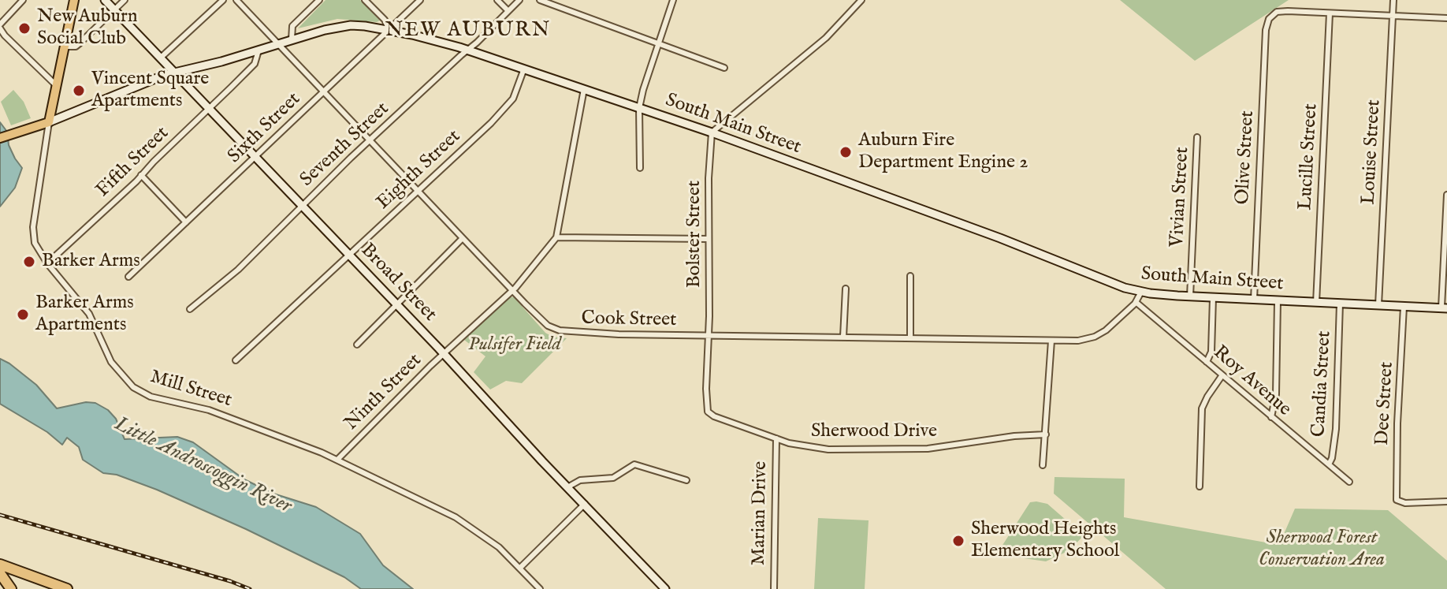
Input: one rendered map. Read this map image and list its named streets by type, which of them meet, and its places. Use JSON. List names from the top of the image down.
{
  "streets": {
    "main road": ["South Main Street", "Mill Street"],
    "street": [
      "Sixth Street",
      "Seventh Street",
      "Louise Street",
      "Lucille Street",
      "Olive Street",
      "Fifth Street",
      "Eighth Street",
      "Vivian Street",
      "Bolster Street",
      "Broad Street",
      "Cook Street",
      "Roy Avenue",
      "Candia Street",
      "Ninth Street",
      "Dee Street",
      "Sherwood Drive",
      "Marian Drive"
    ]
  },
  "crossings": [
    ["South Main Street", "Sixth Street"],
    ["South Main Street", "Seventh Street"],
    ["South Main Street", "Louise Street"],
    ["South Main Street", "Lucille Street"],
    ["South Main Street", "Olive Street"],
    ["South Main Street", "Fifth Street"],
    ["South Main Street", "Eighth Street"],
    ["South Main Street", "Vivian Street"],
    ["South Main Street", "Bolster Street"],
    ["South Main Street", "Broad Street"],
    ["South Main Street", "Cook Street"],
    ["South Main Street", "Candia Street"],
    ["South Main Street", "Mill Street"],
    ["South Main Street", "Ninth Street"],
    ["South Main Street", "Dee Street"],
    ["Sixth Street", "Broad Street"],
    ["Sixth Street", "Cook Street"],
    ["Seventh Street", "Broad Street"],
    ["Seventh Street", "Cook Street"],
    ["Lucille Street", "Olive Street"],
    ["Fifth Street", "Broad Street"],
    ["Fifth Street", "Mill Street"],
    ["Eighth Street", "Broad Street"],
    ["Eighth Street", "Cook Street"],
    ["Bolster Street", "Cook Street"],
    ["Bolster Street", "Sherwood Drive"],
    ["Broad Street", "Ninth Street"],
    ["Cook Street", "Roy Avenue"],
    ["Cook Street", "Ninth Street"],
    ["Roy Avenue", "Candia Street"],
    ["Mill Street", "Ninth Street"],
    ["Sherwood Drive", "Marian Drive"]
  ],
  "districts": ["NEW AUBURN"],
  "water": ["Little Androscoggin River"],
  "parks": ["Pulsifer Field", "Sherwood Forest Conservation Area"],
  "places": [
    "New Auburn Social Club",
    "Vincent Square Apartments",
    "Auburn Fire Department Engine 2",
    "Barker Arms",
    "Barker Arms Apartments",
    "Sherwood Heights Elementary School"
  ]
}
